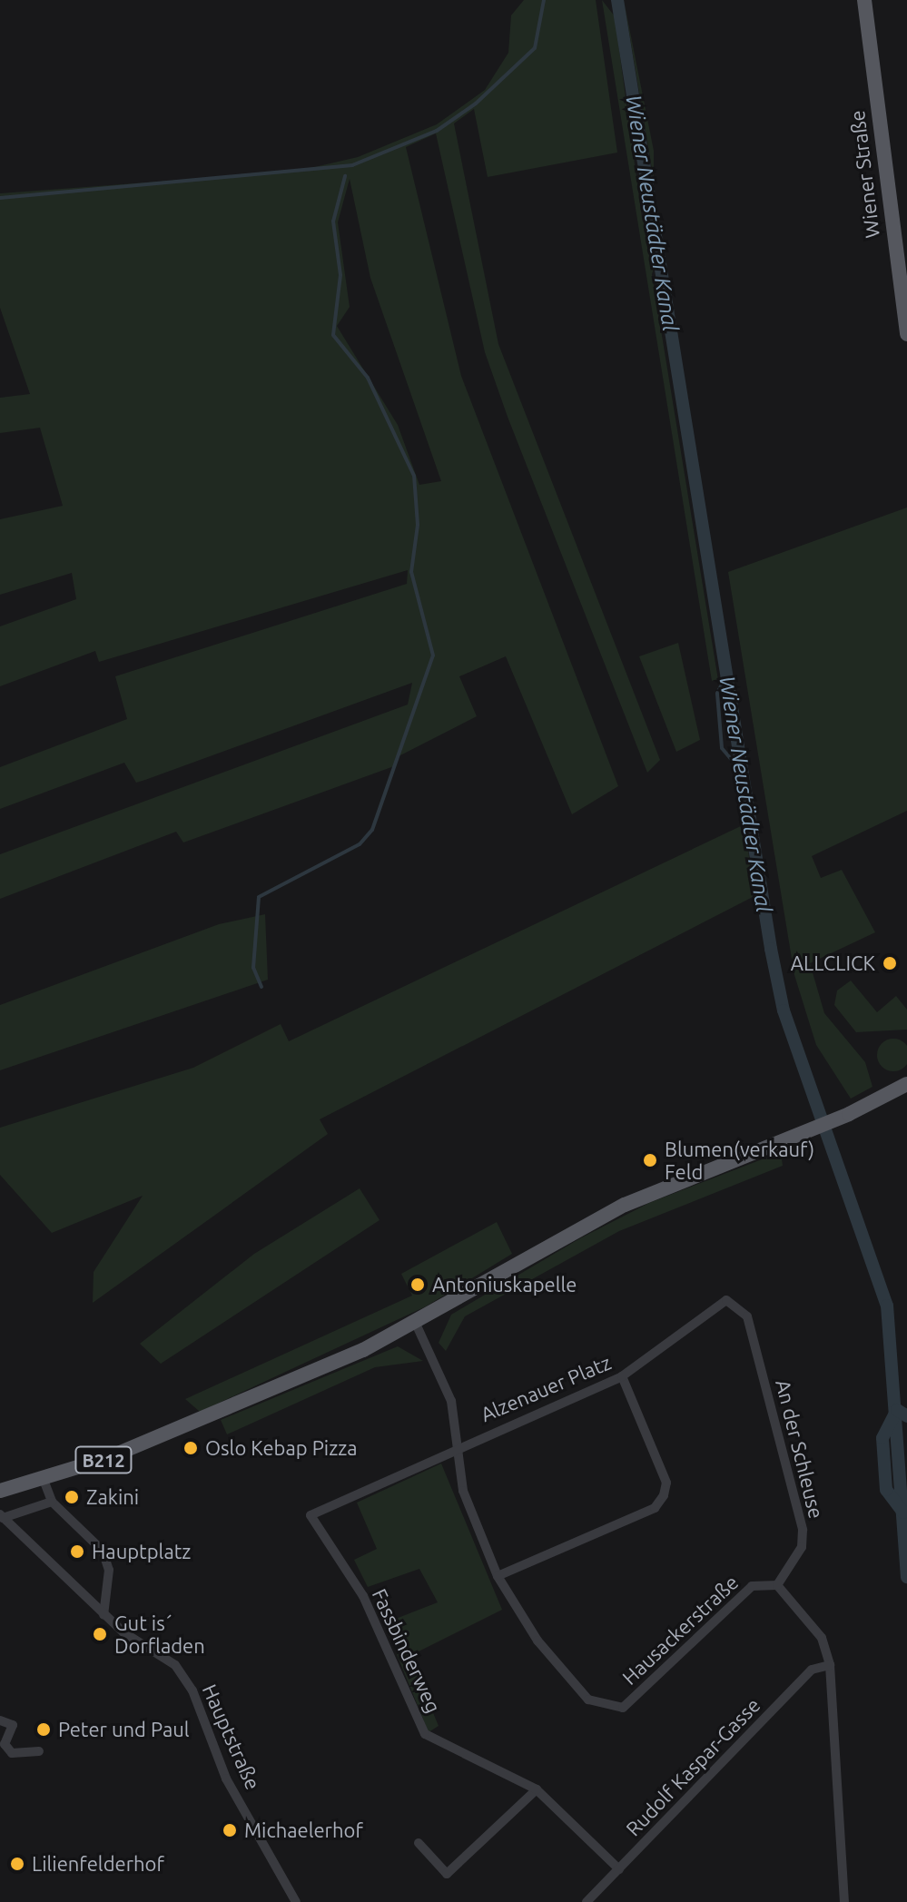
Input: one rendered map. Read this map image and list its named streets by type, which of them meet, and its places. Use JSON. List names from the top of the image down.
{
  "streets": {
    "main road": ["Wiener Straße", "B212"],
    "street": [
      "Alzenauer Platz",
      "An der Schleuse",
      "Hausackerstraße",
      "Fassbinderweg",
      "Hauptstraße",
      "Rudolf Kaspar-Gasse"
    ]
  },
  "crossings": [
    ["Alzenauer Platz", "An der Schleuse"],
    ["Alzenauer Platz", "Hausackerstraße"],
    ["Alzenauer Platz", "Fassbinderweg"],
    ["An der Schleuse", "Hausackerstraße"],
    ["B212", "Hausackerstraße"],
    ["Fassbinderweg", "Rudolf Kaspar-Gasse"]
  ],
  "water": ["Wiener Neustädter Kanal"],
  "places": [
    "ALLCLICK",
    "Blumen(verkauf) Feld",
    "Antoniuskapelle",
    "Oslo Kebap Pizza",
    "Zakini",
    "Hauptplatz",
    "Gut is´ Dorfladen",
    "Peter und Paul",
    "Michaelerhof",
    "Lilienfelderhof"
  ]
}
